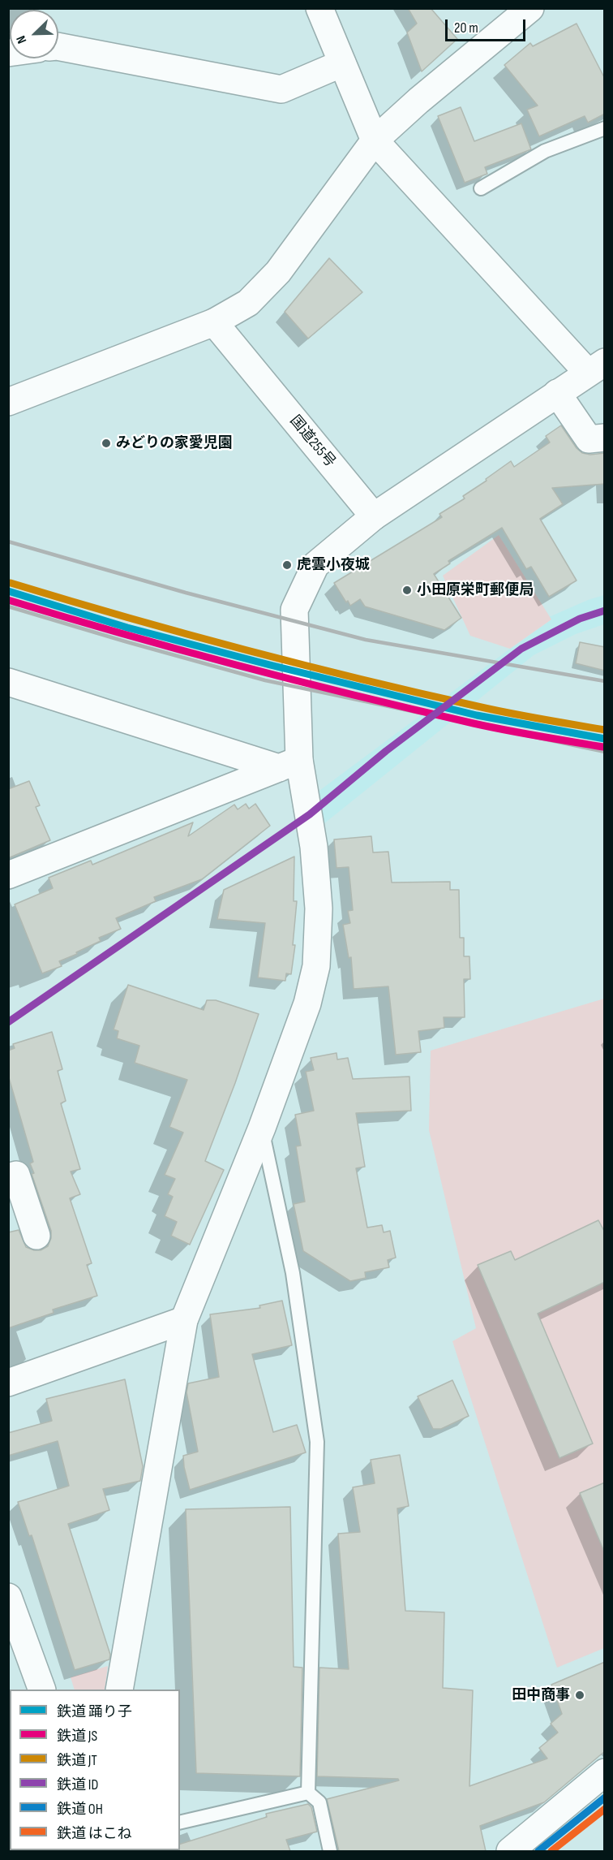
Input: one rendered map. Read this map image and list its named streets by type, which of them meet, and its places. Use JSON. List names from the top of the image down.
{
  "streets": {
    "main road": ["国道255号"]
  },
  "places": [
    "みどりの家愛児園",
    "虎雲小夜城",
    "小田原栄町郵便局",
    "田中商事"
  ],
  "lines": [
    "rail line JT",
    "rail line 踊り子",
    "rail line JS",
    "rail line ID",
    "rail line OH",
    "rail line はこね"
  ],
  "legend": [
    "鉄道 踊り子",
    "鉄道 JS",
    "鉄道 JT",
    "鉄道 ID",
    "鉄道 OH",
    "鉄道 はこね"
  ],
  "scale_bar": "20 m",
  "north": "bottom left"
}
